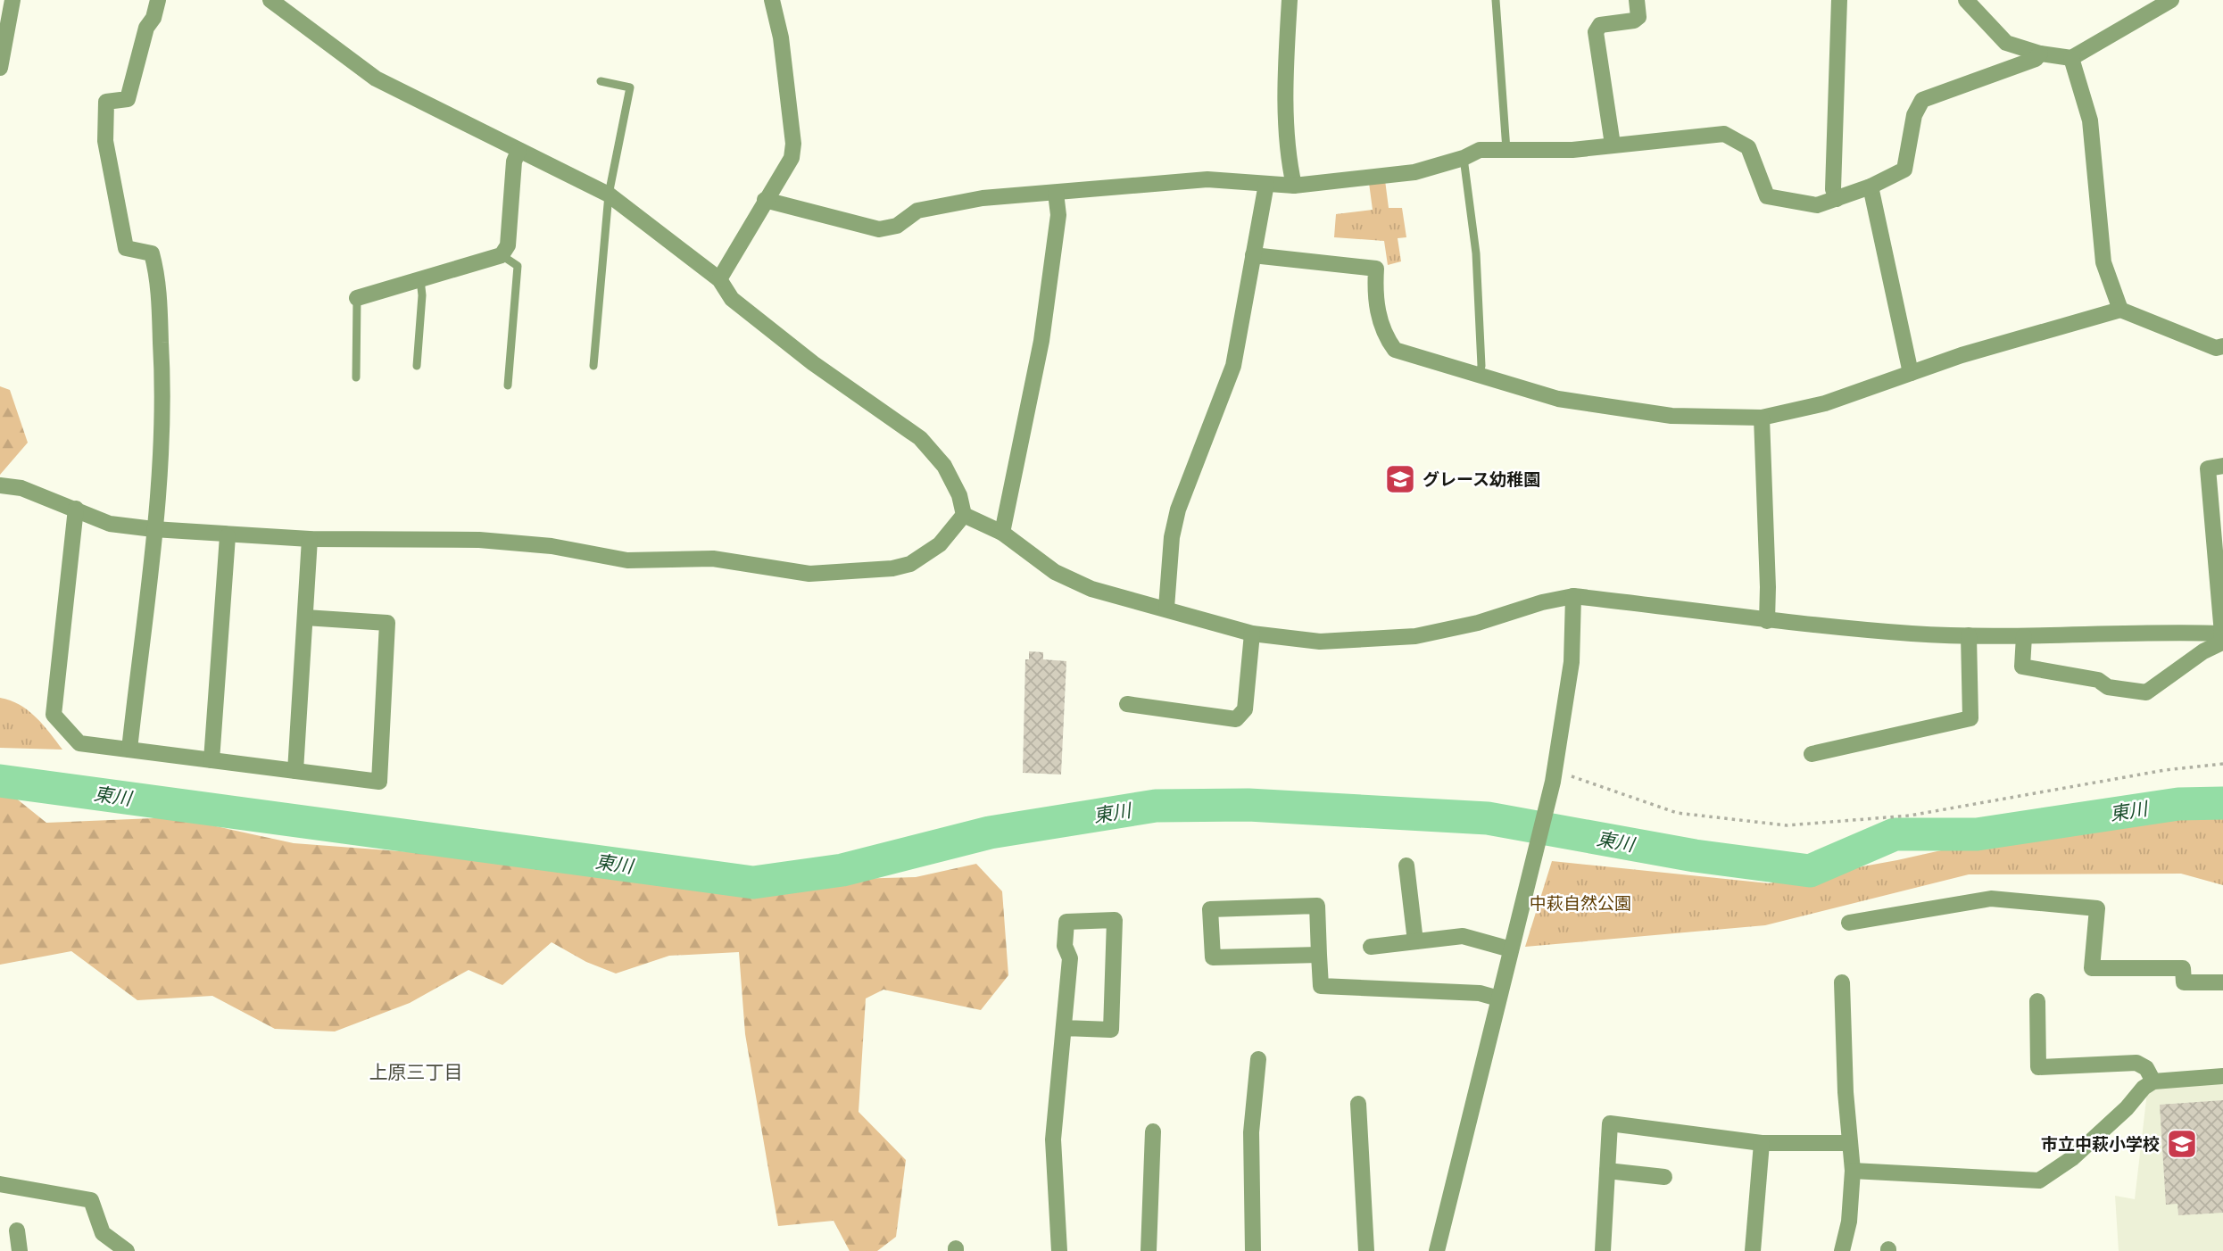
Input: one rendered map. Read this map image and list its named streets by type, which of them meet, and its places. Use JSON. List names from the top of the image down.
{
  "districts": ["上原三丁目"],
  "water": ["東川"],
  "parks": ["中萩自然公園"],
  "places": {
    "school or university": ["グレース幼稚園", "市立中萩小学校"]
  }
}
